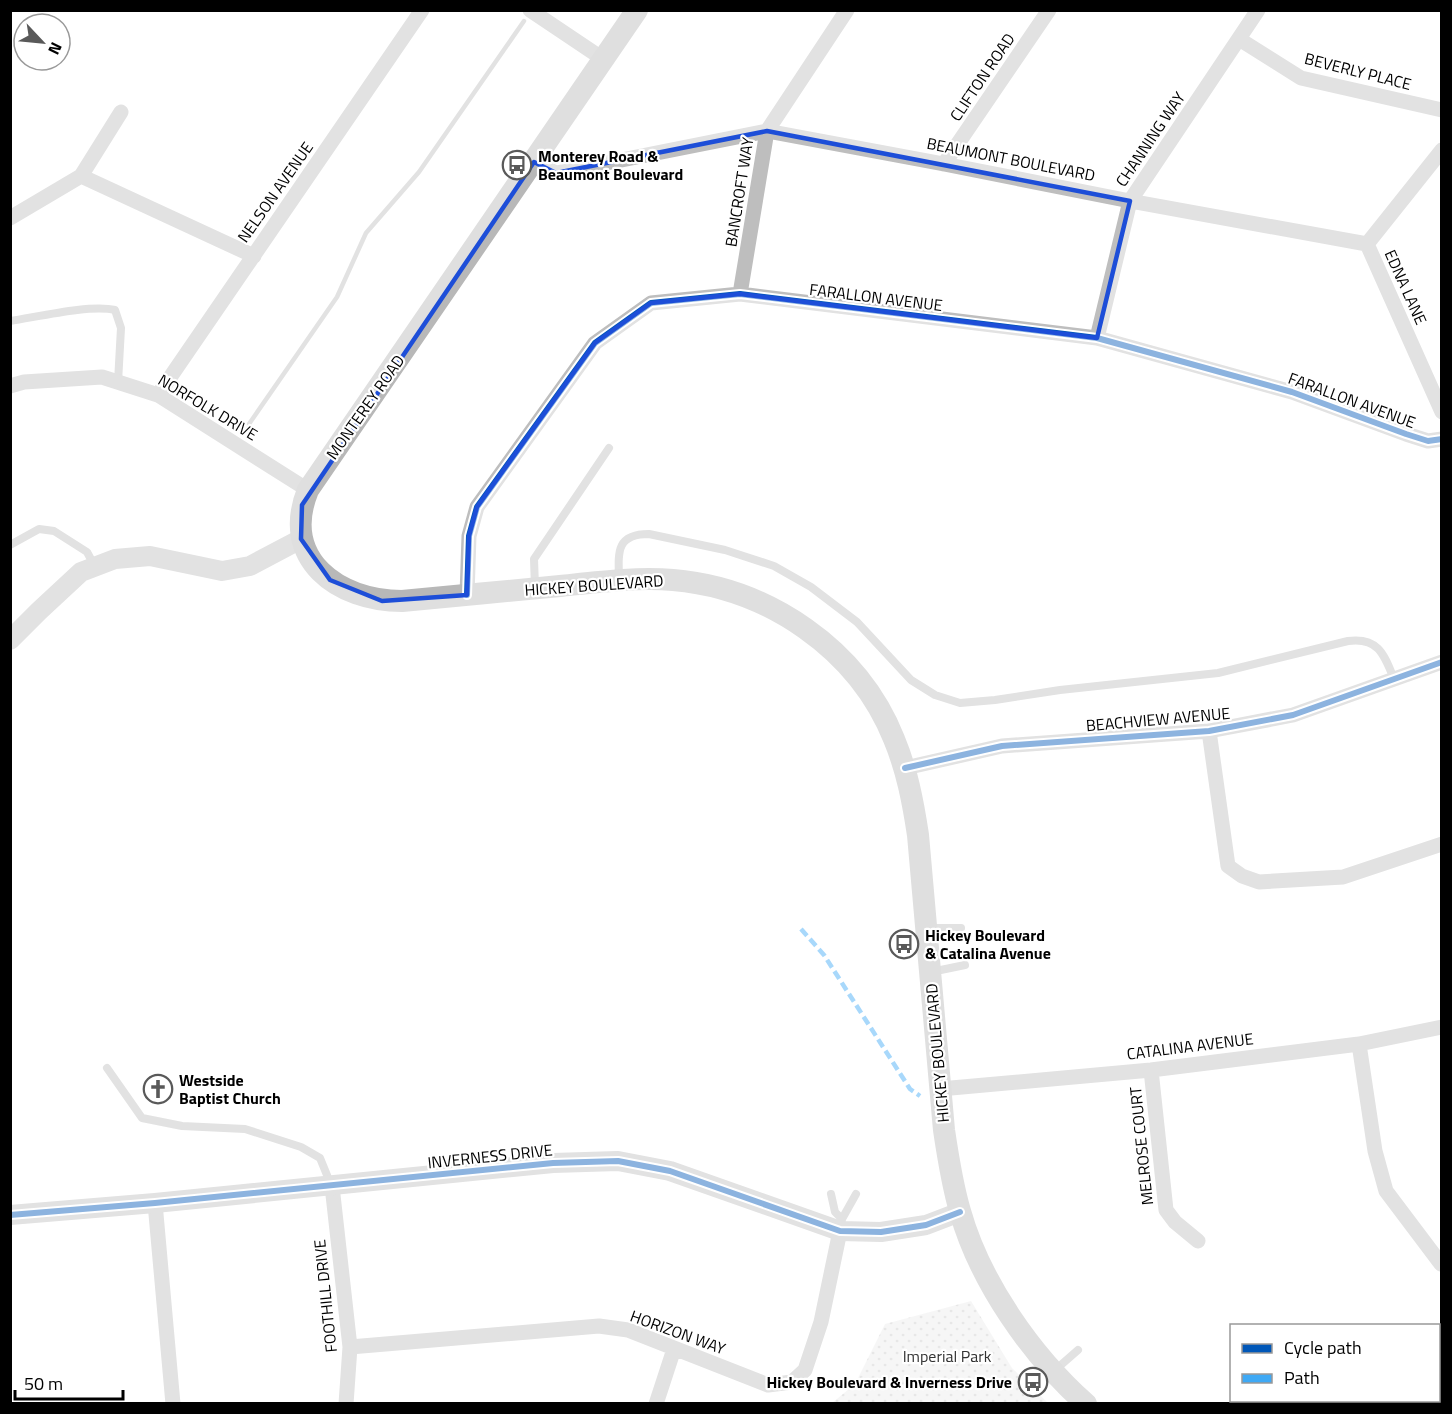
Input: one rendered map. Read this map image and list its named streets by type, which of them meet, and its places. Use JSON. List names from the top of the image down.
{
  "streets": {
    "main road": ["MONTEREY ROAD", "HICKEY BOULEVARD"],
    "street": [
      "BEVERLY PLACE",
      "CLIFTON ROAD",
      "CHANNING WAY",
      "BEAUMONT BOULEVARD",
      "NELSON AVENUE",
      "BANCROFT WAY",
      "EDNA LANE",
      "FARALLON AVENUE",
      "NORFOLK DRIVE",
      "BEACHVIEW AVENUE",
      "CATALINA AVENUE",
      "MELROSE COURT",
      "INVERNESS DRIVE",
      "FOOTHILL DRIVE",
      "HORIZON WAY"
    ]
  },
  "crossings": [
    ["BEVERLY PLACE", "CHANNING WAY"],
    ["CLIFTON ROAD", "BEAUMONT BOULEVARD"],
    ["CHANNING WAY", "BEAUMONT BOULEVARD"],
    ["CHANNING WAY", "FARALLON AVENUE"],
    ["BEAUMONT BOULEVARD", "BANCROFT WAY"],
    ["BEAUMONT BOULEVARD", "EDNA LANE"],
    ["BEAUMONT BOULEVARD", "MONTEREY ROAD"],
    ["NELSON AVENUE", "NORFOLK DRIVE"],
    ["BANCROFT WAY", "FARALLON AVENUE"],
    ["FARALLON AVENUE", "HICKEY BOULEVARD"],
    ["NORFOLK DRIVE", "MONTEREY ROAD"],
    ["MONTEREY ROAD", "HICKEY BOULEVARD"],
    ["HICKEY BOULEVARD", "BEACHVIEW AVENUE"],
    ["HICKEY BOULEVARD", "CATALINA AVENUE"],
    ["HICKEY BOULEVARD", "INVERNESS DRIVE"],
    ["CATALINA AVENUE", "MELROSE COURT"],
    ["INVERNESS DRIVE", "FOOTHILL DRIVE"],
    ["INVERNESS DRIVE", "HORIZON WAY"],
    ["FOOTHILL DRIVE", "HORIZON WAY"]
  ],
  "parks": ["Imperial Park"],
  "places": {
    "bus stop": ["Monterey Road & Beaumont Boulevard", "Hickey Boulevard & Catalina Avenue", "Hickey Boulevard & Inverness Drive"],
    "church": ["Westside Baptist Church"]
  },
  "legend": ["Cycle path", "Path"],
  "scale_bar": "50 m",
  "north": "bottom right"
}
